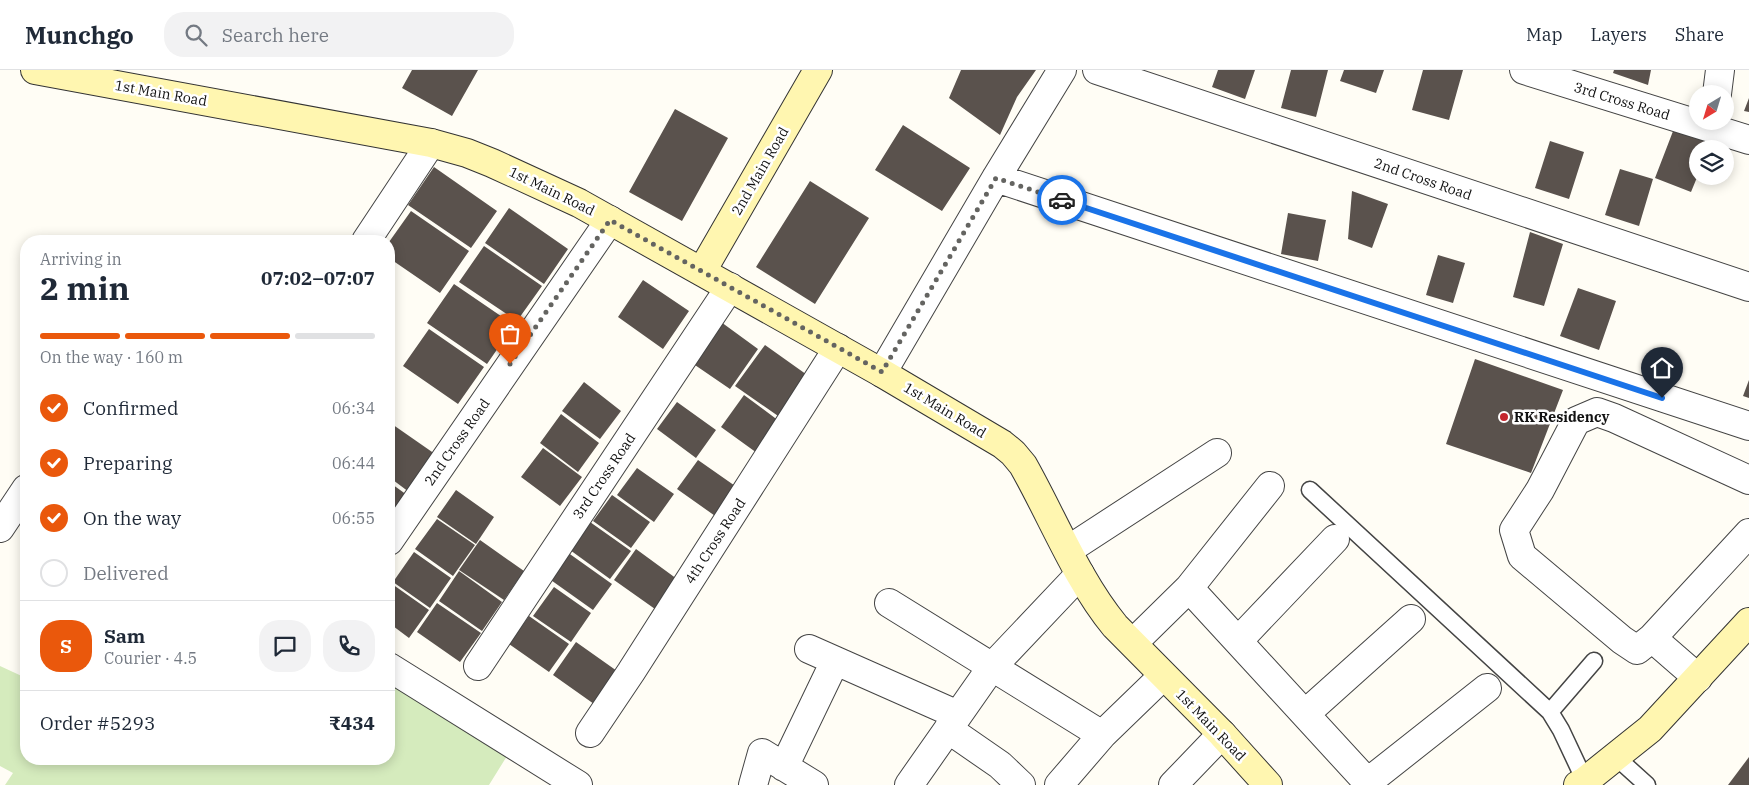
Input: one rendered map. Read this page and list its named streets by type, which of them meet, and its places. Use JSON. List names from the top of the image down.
{
  "streets": {
    "street": [
      "1st Main Road",
      "3rd Cross Road",
      "2nd Main Road",
      "2nd Cross Road",
      "4th Cross Road"
    ]
  },
  "crossings": [
    ["1st Main Road", "3rd Cross Road"],
    ["1st Main Road", "2nd Main Road"],
    ["1st Main Road", "2nd Cross Road"],
    ["1st Main Road", "4th Cross Road"]
  ],
  "places": ["RK Residency"],
  "north": "bottom left",
  "page": {
    "header": "Munchgo",
    "search": "Search here",
    "nav": ["Map", "Layers", "Share"],
    "heading": ["2 min", "Arriving in", "07:02–07:07"],
    "panel": [
      "Sam",
      "Courier · 4.5",
      "Order #5293",
      "₹434"
    ],
    "bar": "On the way · 160 m",
    "list": [
      ["Confirmed", "06:34"],
      ["Preparing", "06:44"],
      ["On the way", "06:55"],
      "Delivered"
    ],
    "round": "S"
  }
}
